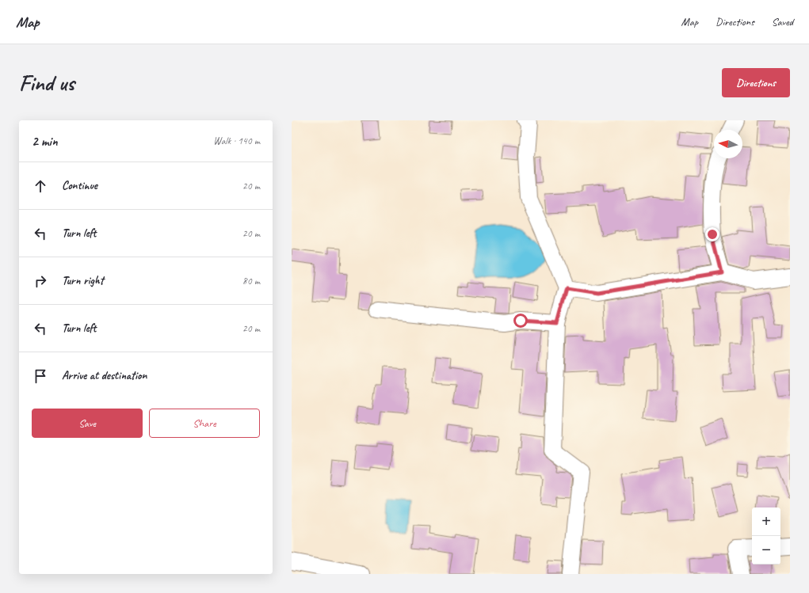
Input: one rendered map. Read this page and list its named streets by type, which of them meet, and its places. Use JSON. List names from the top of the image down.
{
  "north": "left",
  "page": {
    "header": "Map",
    "nav": ["Map", "Directions", "Saved"],
    "buttons": [
      "Directions",
      ["Save", "Share"]
    ],
    "title": "Find us",
    "heading": ["2 min", "Walk · 140 m"],
    "list": [
      ["Continue", "20 m"],
      ["Turn left", "20 m"],
      ["Turn right", "80 m"],
      ["Turn left", "20 m"],
      "Arrive at destination"
    ],
    "map_buttons": ["+", "−"]
  }
}
